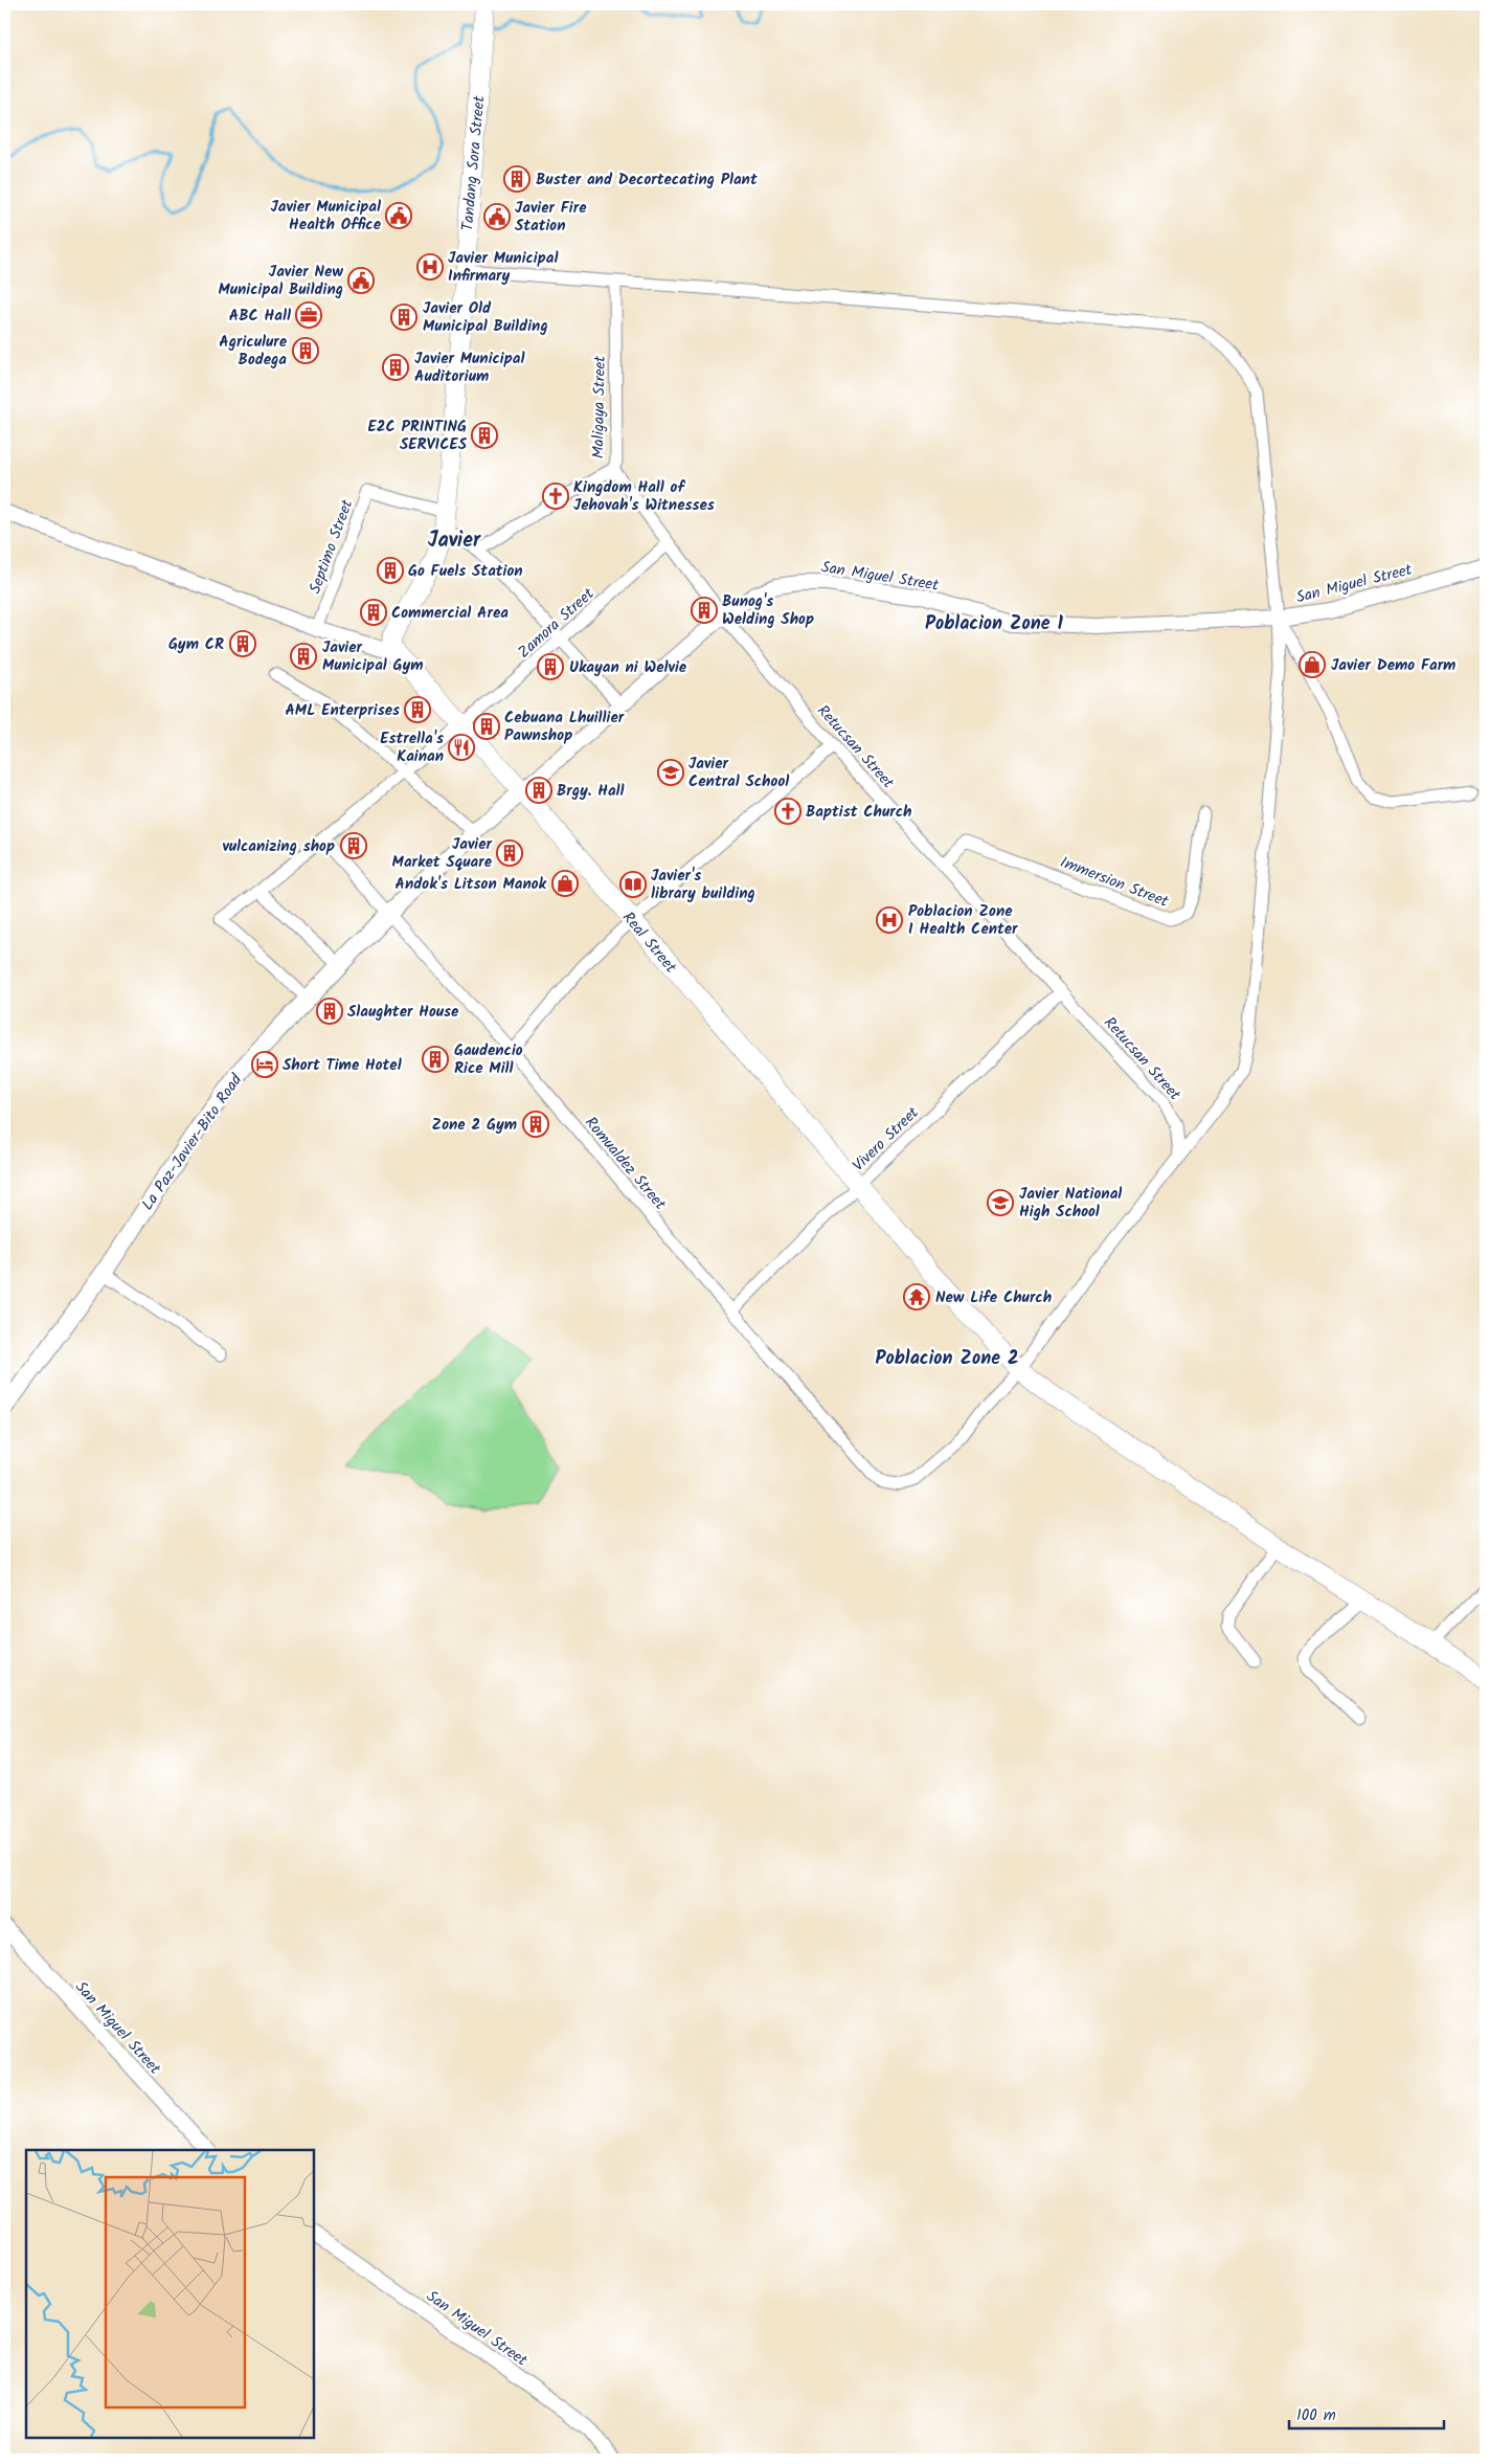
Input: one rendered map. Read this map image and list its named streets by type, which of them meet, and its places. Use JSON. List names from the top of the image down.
{
  "streets": {
    "main road": ["Tandang Sora Street", "Real Street", "La Paz-Javier-Bito Road"],
    "street": [
      "Maligaya Street",
      "Septimo Street",
      "San Miguel Street",
      "Zamora Street",
      "Retucsan Street",
      "Immersion Street",
      "Vivero Street",
      "Romualdez Street"
    ]
  },
  "crossings": [
    ["Tandang Sora Street", "Septimo Street"],
    ["Tandang Sora Street", "Real Street"],
    ["Maligaya Street", "Retucsan Street"],
    ["San Miguel Street", "Retucsan Street"],
    ["San Miguel Street", "Real Street"],
    ["San Miguel Street", "La Paz-Javier-Bito Road"],
    ["Zamora Street", "Retucsan Street"],
    ["Zamora Street", "Real Street"],
    ["Retucsan Street", "Immersion Street"],
    ["Retucsan Street", "Vivero Street"],
    ["Real Street", "Vivero Street"],
    ["Real Street", "La Paz-Javier-Bito Road"],
    ["Real Street", "Romualdez Street"],
    ["Vivero Street", "Romualdez Street"],
    ["La Paz-Javier-Bito Road", "Romualdez Street"]
  ],
  "districts": ["Javier", "Poblacion Zone 1", "Poblacion Zone 2"],
  "places": {
    "building": [
      "Buster and Decortecating Plant",
      "Javier Old Municipal Building",
      "Agriculure Bodega",
      "Javier Municipal Auditorium",
      "E2C PRINTING SERVICES",
      "Go Fuels Station",
      "Bunog's Welding Shop",
      "Commercial Area",
      "Gym CR",
      "Javier Municipal Gym",
      "Ukayan ni Welvie",
      "AML Enterprises",
      "Cebuana Lhuillier Pawnshop",
      "Brgy. Hall",
      "vulcanizing shop",
      "Javier Market Square",
      "Slaughter House",
      "Gaudencio Rice Mill",
      "Zone 2 Gym"
    ],
    "public building": ["Javier Municipal Health Office", "Javier Fire Station", "Javier New Municipal Building"],
    "hospital": ["Javier Municipal Infirmary", "Poblacion Zone I Health Center"],
    "office": ["ABC Hall"],
    "church": ["Kingdom Hall of Jehovah's Witnesses", "Baptist Church"],
    "shop": ["Javier Demo Farm", "Andok's Litson Manok"],
    "restaurant": ["Estrella's Kainan"],
    "school or university": ["Javier Central School", "Javier National High School"],
    "library": ["Javier's library building"],
    "hotel": ["Short Time Hotel"],
    "temple": ["New Life Church"]
  },
  "scale_bar": "100 m"
}
